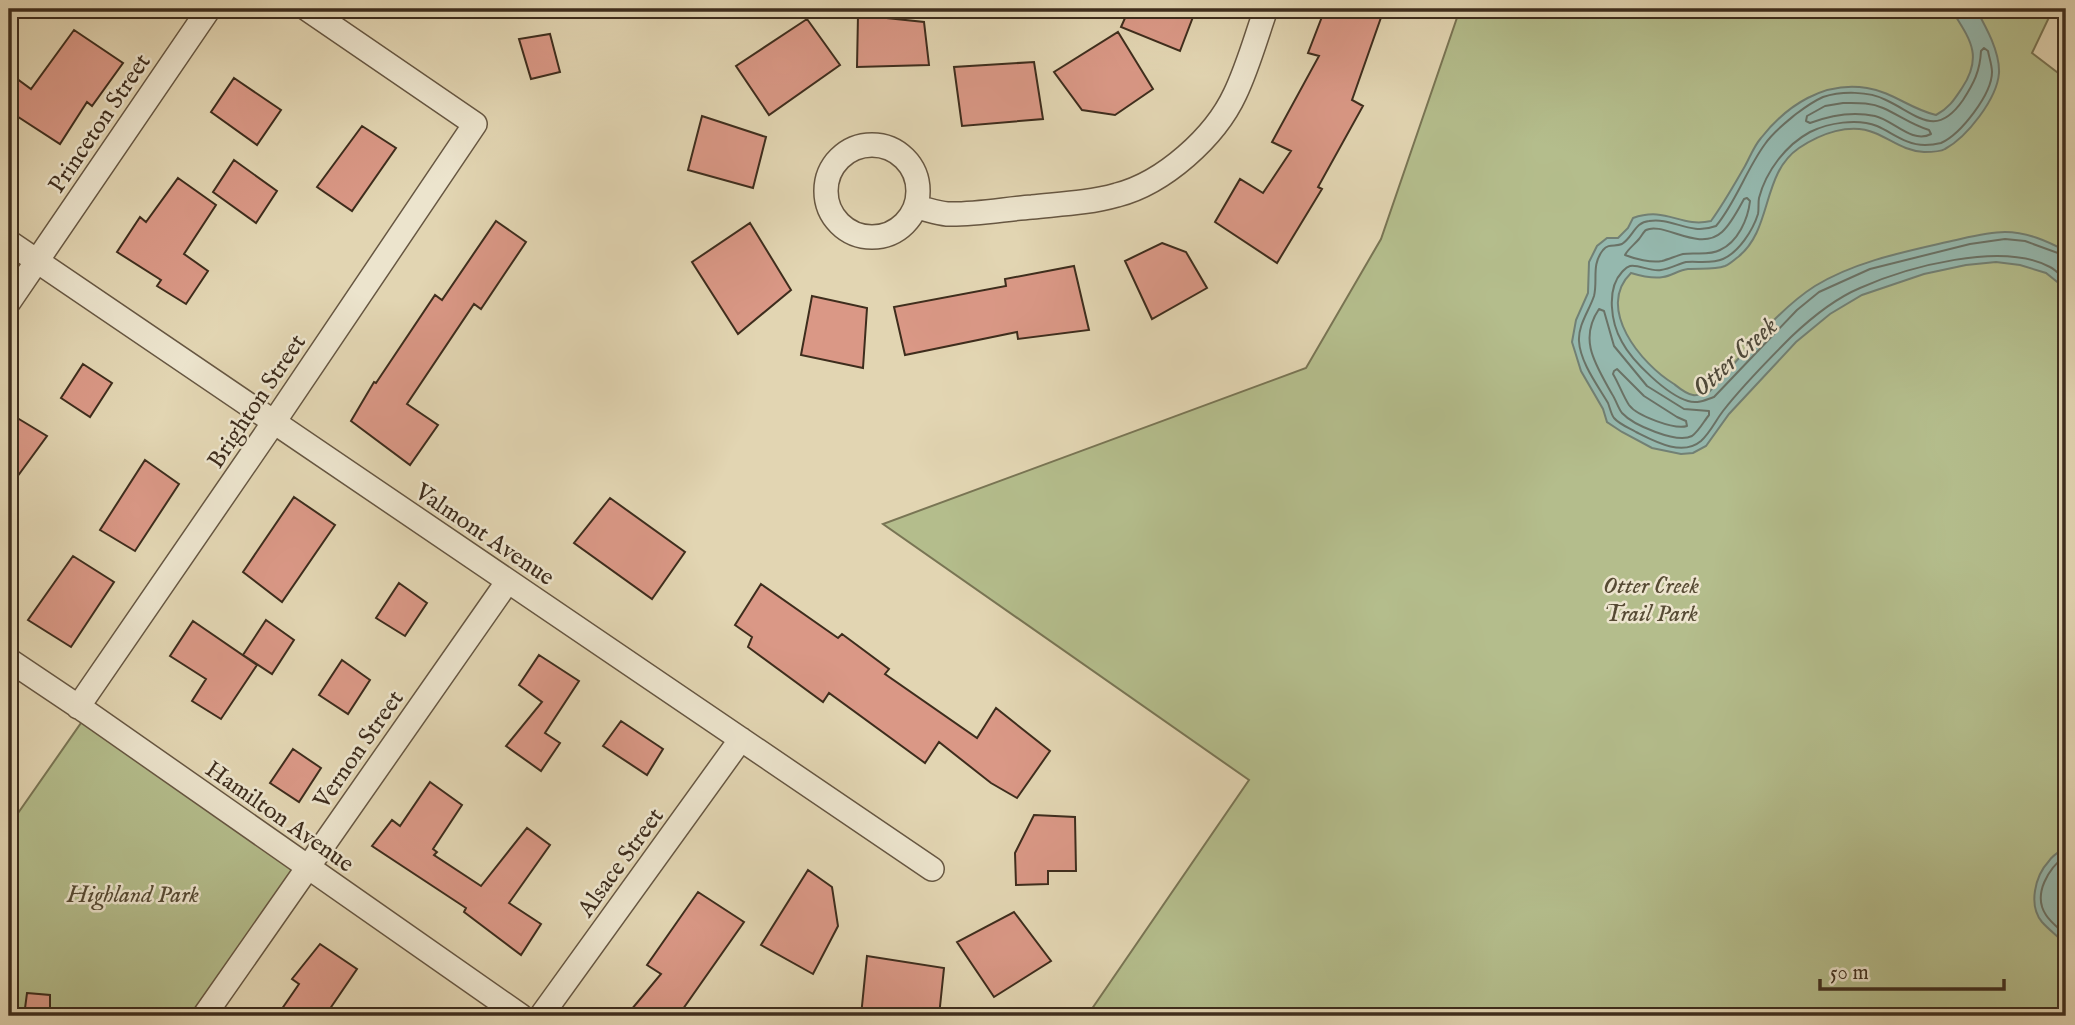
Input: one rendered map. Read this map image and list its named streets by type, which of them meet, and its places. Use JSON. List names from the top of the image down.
{
  "streets": {
    "street": [
      "Princeton Street",
      "Brighton Street",
      "Valmont Avenue",
      "Vernon Street",
      "Hamilton Avenue",
      "Alsace Street"
    ]
  },
  "crossings": [
    ["Princeton Street", "Valmont Avenue"],
    ["Brighton Street", "Valmont Avenue"],
    ["Brighton Street", "Hamilton Avenue"],
    ["Valmont Avenue", "Vernon Street"],
    ["Valmont Avenue", "Alsace Street"],
    ["Vernon Street", "Hamilton Avenue"]
  ],
  "water": ["Otter Creek"],
  "parks": ["Otter Creek Trail Park", "Highland Park"],
  "scale_bar": "50 m"
}
